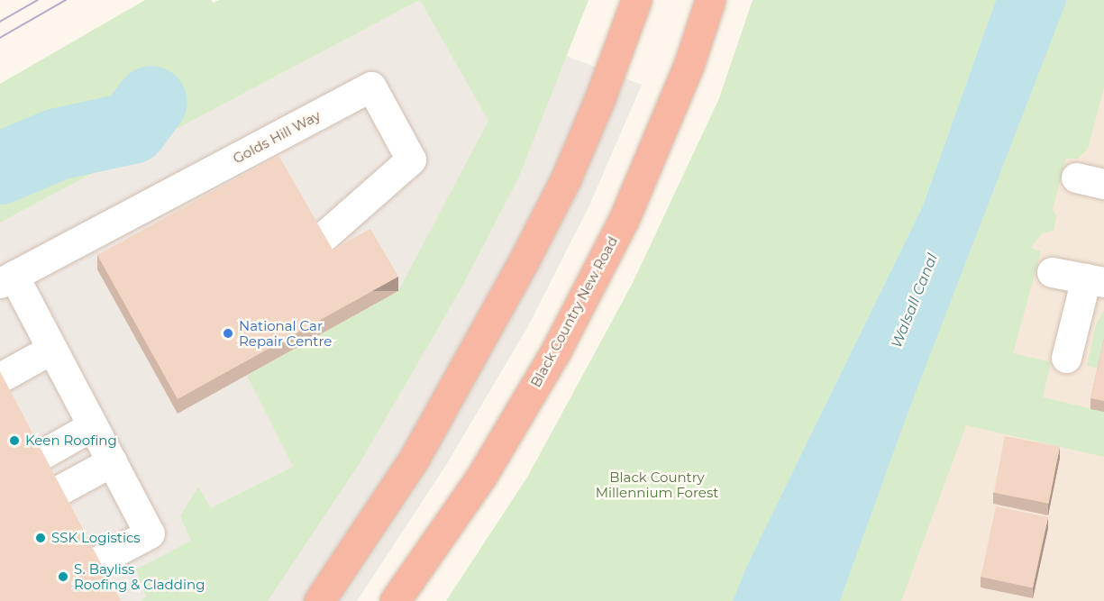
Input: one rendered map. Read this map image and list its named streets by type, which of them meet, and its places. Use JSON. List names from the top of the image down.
{
  "streets": {
    "highway": ["Black Country New Road"],
    "street": ["Golds Hill Way"]
  },
  "water": ["Walsall Canal"],
  "parks": ["Black Country Millennium Forest"],
  "places": [
    "National Car Repair Centre",
    "Keen Roofing",
    "SSK Logistics",
    "S. Bayliss Roofing & Cladding"
  ]
}
